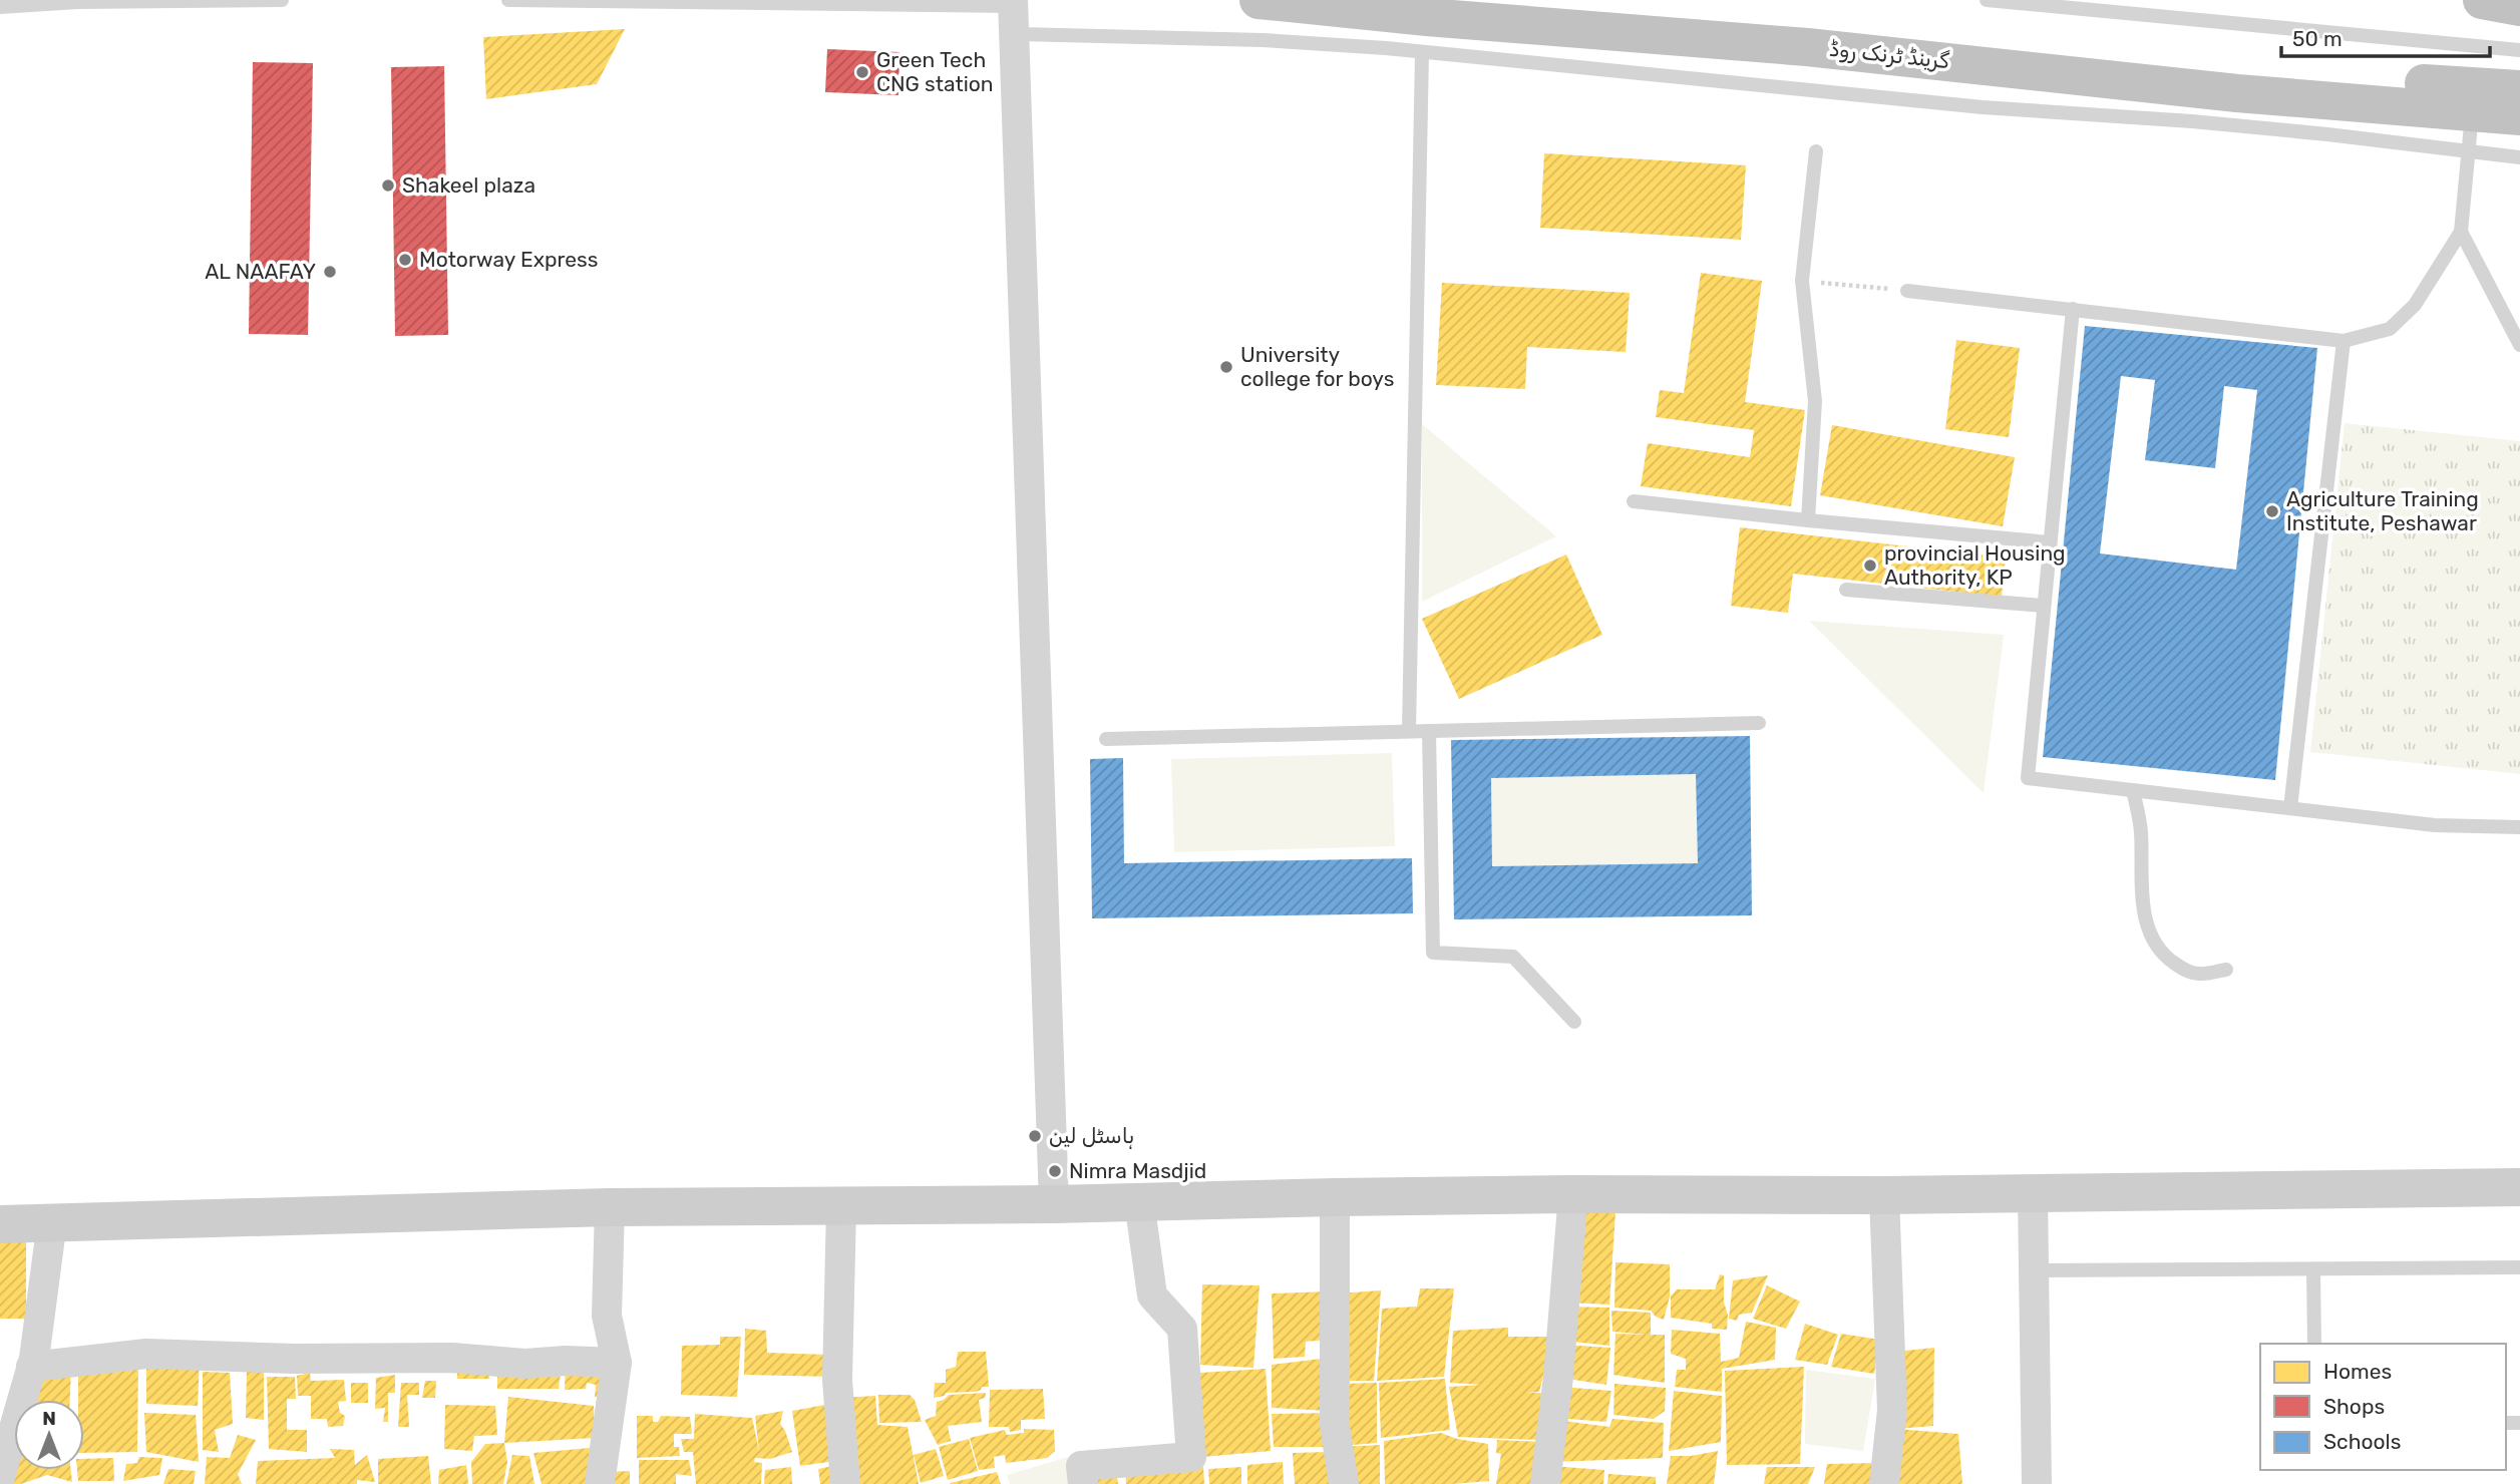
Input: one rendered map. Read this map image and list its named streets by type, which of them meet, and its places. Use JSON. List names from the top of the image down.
{
  "streets": {
    "highway": ["گرینڈ ٹرنک روڈ"]
  },
  "places": [
    "Green Tech CNG station",
    "Shakeel plaza",
    "Motorway Express",
    "AL NAAFAY",
    "University college for boys",
    "Agriculture Training Institute, Peshawar",
    "provincial Housing Authority, KP",
    "ہاسٹل لین",
    "Nimra Masdjid"
  ],
  "legend": ["Homes", "Shops", "Schools"],
  "scale_bar": "50 m",
  "north": "top"
}
